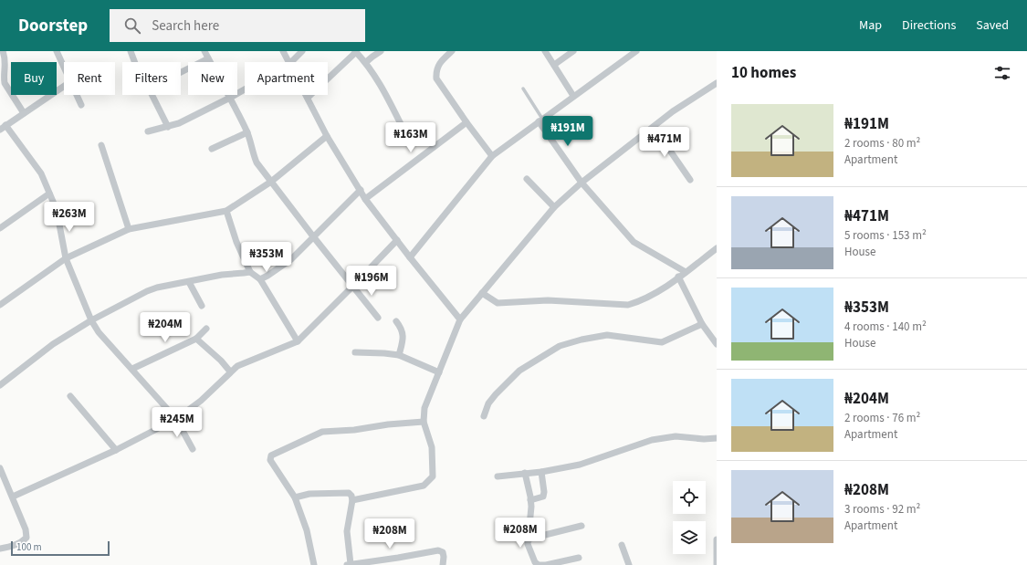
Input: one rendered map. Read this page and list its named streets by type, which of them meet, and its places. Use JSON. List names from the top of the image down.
{
  "scale_bar": "100 m",
  "page": {
    "header": "Doorstep",
    "search": "Search here",
    "nav": ["Map", "Directions", "Saved"],
    "heading": "10 homes",
    "chip": [
      "Buy",
      "Rent",
      "Filters",
      "New",
      "Apartment"
    ],
    "list": [
      {
        "name": "₦191M",
        "note": "2 rooms · 80 m² · Apartment"
      },
      {
        "name": "₦471M",
        "note": "5 rooms · 153 m² · House"
      },
      {
        "name": "₦353M",
        "note": "4 rooms · 140 m² · House"
      },
      {
        "name": "₦204M",
        "note": "2 rooms · 76 m² · Apartment"
      },
      {
        "name": "₦208M",
        "note": "3 rooms · 92 m² · Apartment"
      }
    ],
    "price": [
      "₦191M",
      "₦163M",
      "₦471M",
      "₦263M",
      "₦353M",
      "₦196M",
      "₦204M",
      "₦245M",
      "₦208M",
      "₦208M"
    ],
    "scale": "100 m"
  }
}
